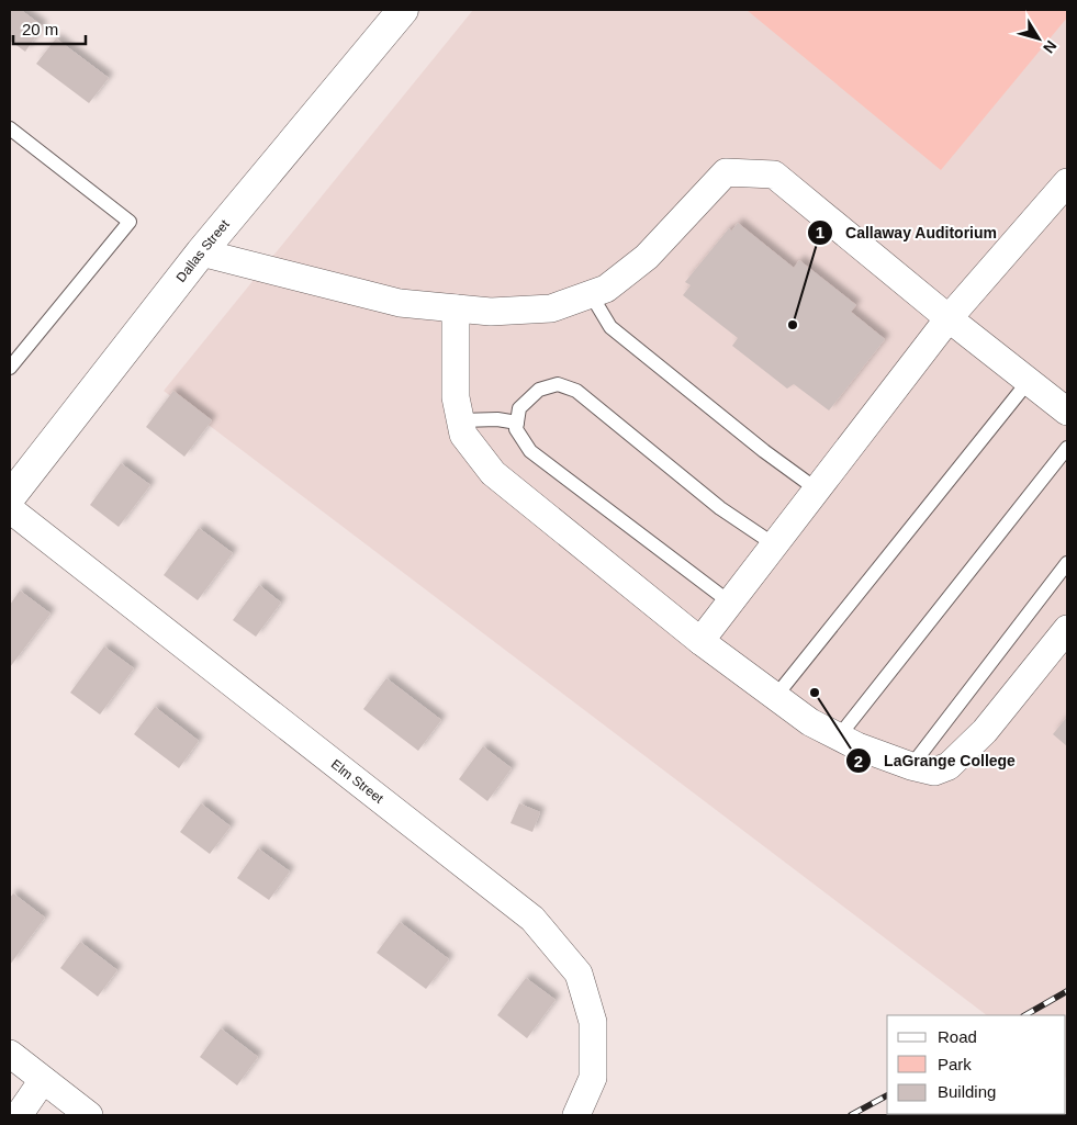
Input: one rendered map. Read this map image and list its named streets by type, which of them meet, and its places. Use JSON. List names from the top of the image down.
{
  "streets": {
    "street": ["Dallas Street", "Elm Street"]
  },
  "places": ["Callaway Auditorium", "LaGrange College"],
  "legend": ["Road", "Park", "Building"],
  "scale_bar": "20 m",
  "north": "bottom right"
}
